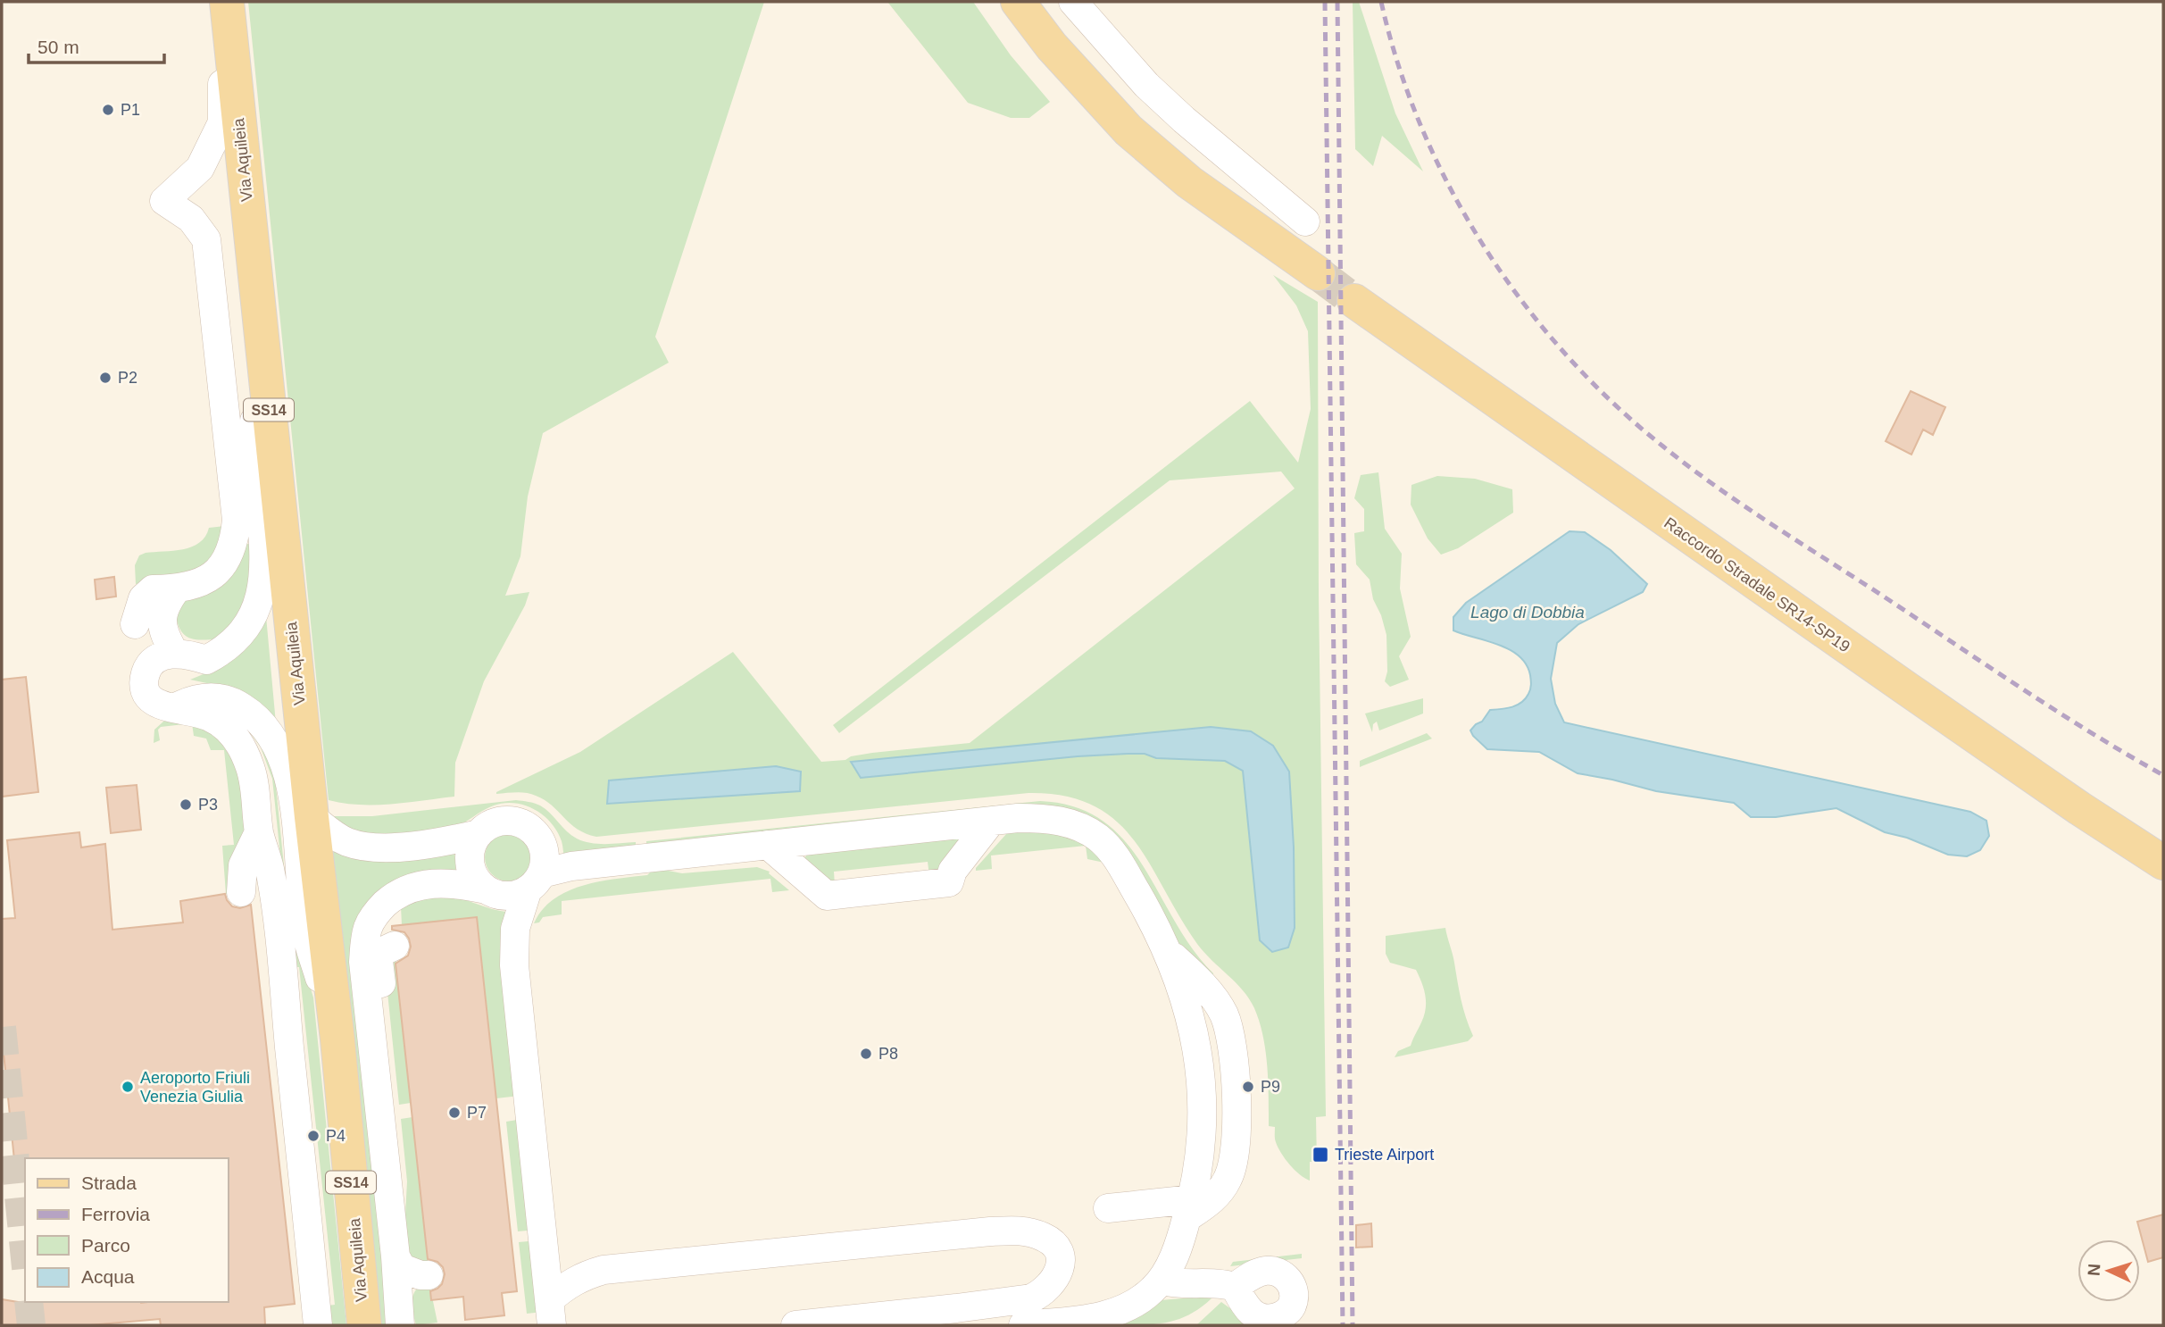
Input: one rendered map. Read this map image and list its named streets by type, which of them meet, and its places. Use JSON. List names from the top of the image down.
{
  "streets": {
    "main road": ["Via Aquileia", "SS14", "Raccordo Stradale SR14-SP19"]
  },
  "water": ["Lago di Dobbia"],
  "places": {
    "other": [
      "P1",
      "P2",
      "P3",
      "P8",
      "Aeroporto Friuli Venezia Giulia",
      "P9",
      "P7",
      "P4"
    ],
    "transit": ["Trieste Airport"]
  },
  "legend": [
    "Strada",
    "Ferrovia",
    "Parco",
    "Acqua"
  ],
  "scale_bar": "50 m",
  "north": "left"
}
